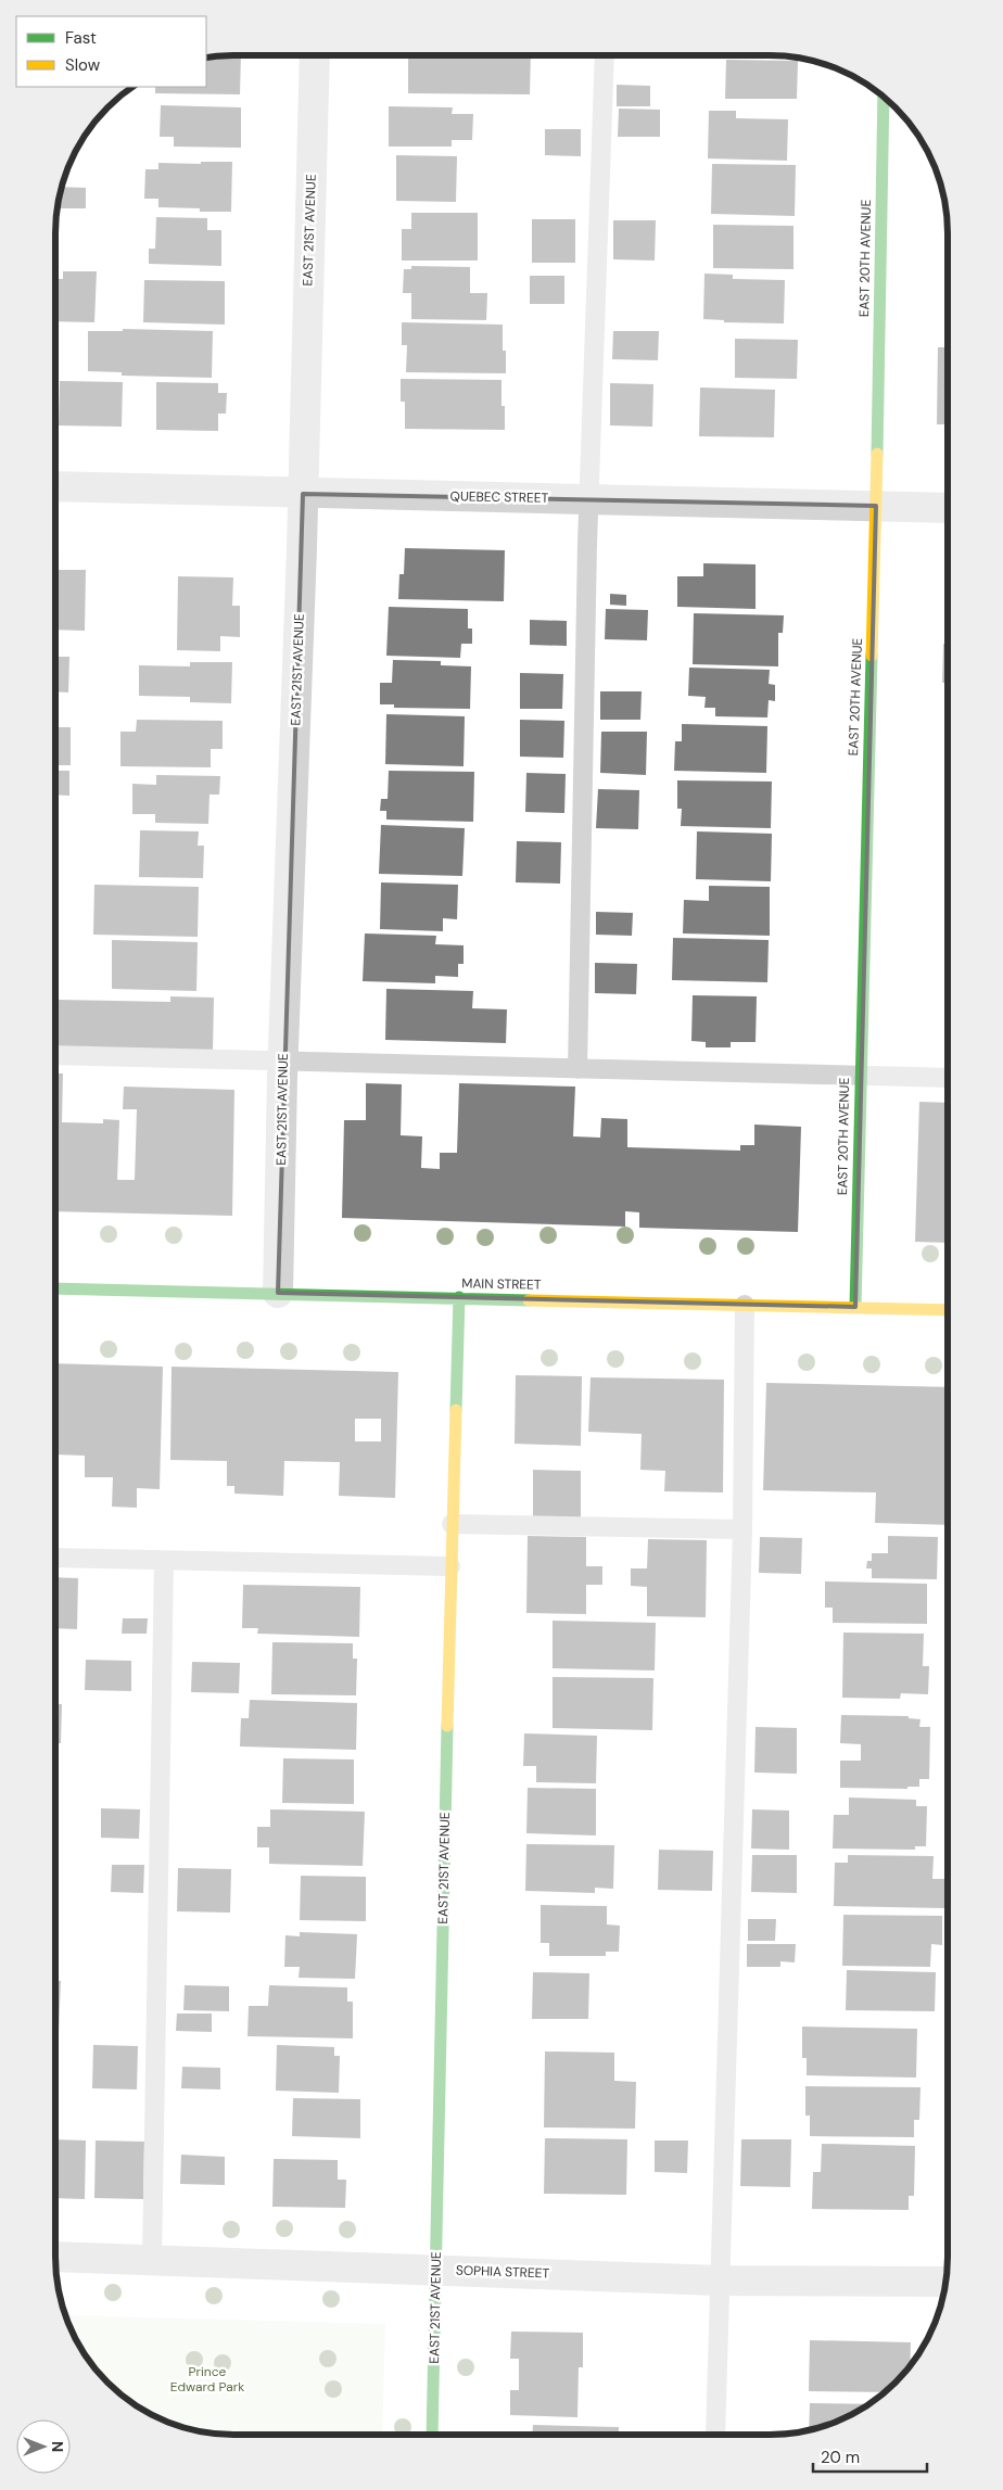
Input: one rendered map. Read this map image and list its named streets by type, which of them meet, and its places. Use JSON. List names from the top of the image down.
{
  "streets": {
    "street": [
      "EAST 21ST AVENUE",
      "EAST 20TH AVENUE",
      "QUEBEC STREET",
      "MAIN STREET",
      "SOPHIA STREET"
    ]
  },
  "crossings": [
    ["EAST 21ST AVENUE", "QUEBEC STREET"],
    ["EAST 21ST AVENUE", "MAIN STREET"],
    ["EAST 21ST AVENUE", "SOPHIA STREET"],
    ["EAST 20TH AVENUE", "QUEBEC STREET"],
    ["EAST 20TH AVENUE", "MAIN STREET"]
  ],
  "parks": ["Prince Edward Park"],
  "legend": ["Fast", "Slow"],
  "scale_bar": "20 m",
  "north": "right"
}
